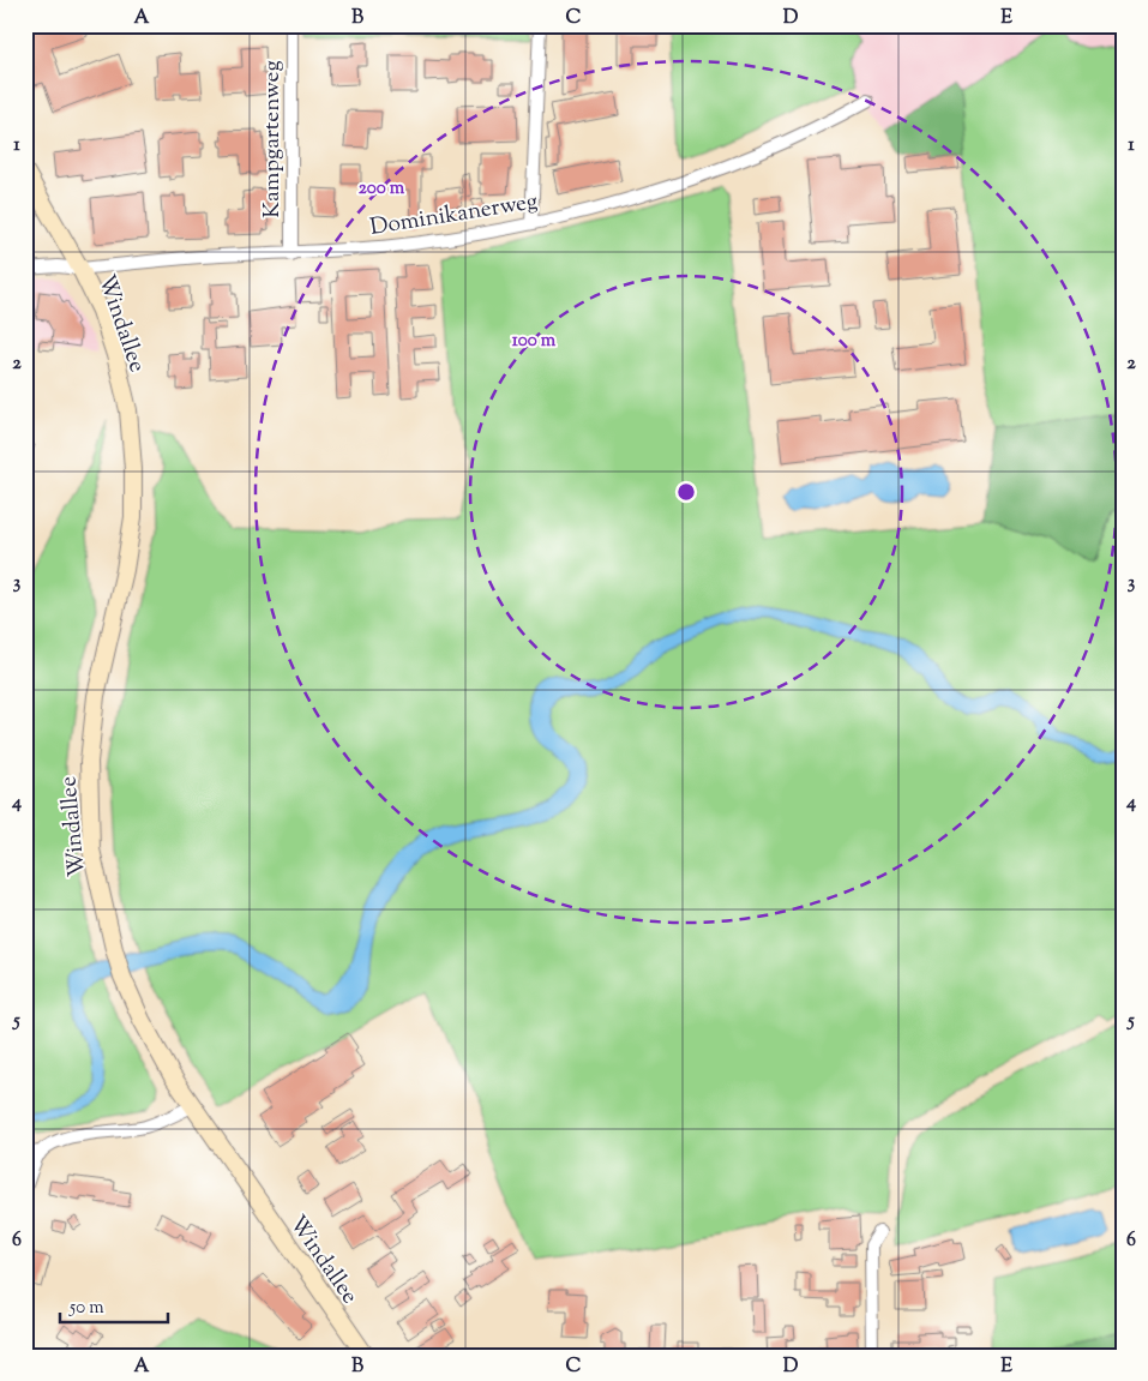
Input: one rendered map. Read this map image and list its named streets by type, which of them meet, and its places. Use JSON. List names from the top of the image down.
{
  "streets": {
    "main road": ["Windallee"],
    "street": ["Kampgartenweg", "Dominikanerweg"]
  },
  "crossings": [
    ["Kampgartenweg", "Dominikanerweg"],
    ["Dominikanerweg", "Windallee"]
  ],
  "scale_bar": "50 m",
  "grid": {
    "columns": [
      "A",
      "B",
      "C",
      "D",
      "E"
    ],
    "rows": [
      "1",
      "2",
      "3",
      "4",
      "5",
      "6"
    ]
  },
  "rings": ["200 m", "100 m"]
}
